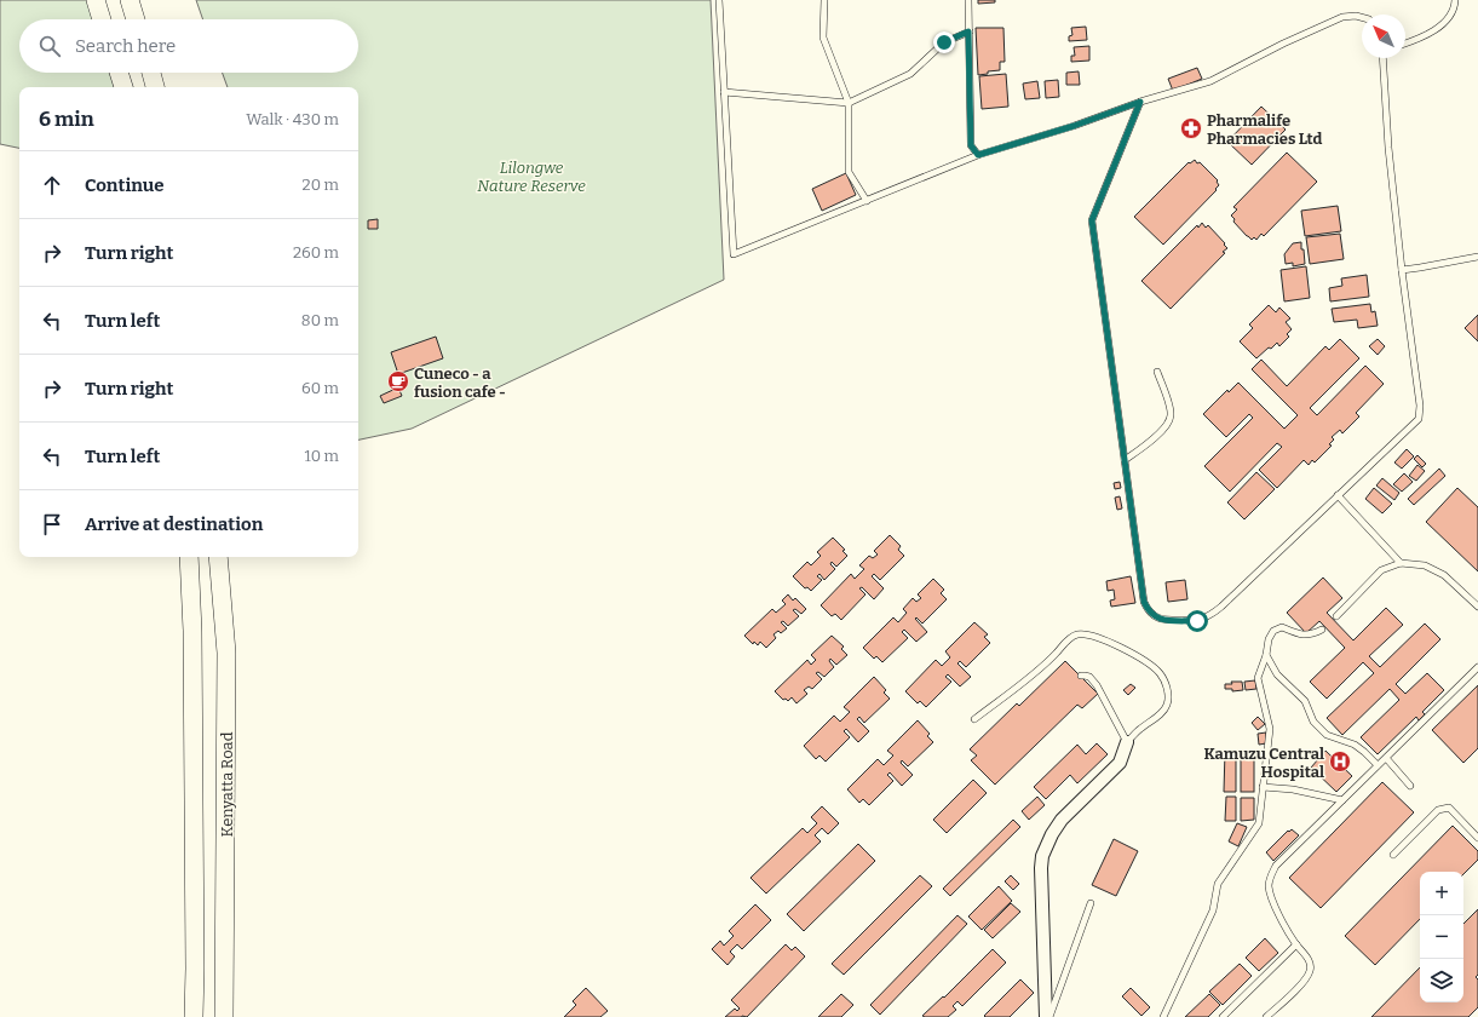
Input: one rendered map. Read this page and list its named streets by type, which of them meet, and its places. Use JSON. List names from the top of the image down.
{
  "streets": {
    "main road": ["Kenyatta Road"]
  },
  "parks": ["Lilongwe Nature Reserve"],
  "places": {
    "pharmacy": ["Pharmalife Pharmacies Ltd"],
    "cafe": ["Cuneco - a fusion cafe -"],
    "hospital": ["Kamuzu Central Hospital"]
  },
  "north": "top left",
  "page": {
    "search": "Search here",
    "heading": ["6 min", "Walk · 430 m"],
    "list": [
      ["Continue", "20 m"],
      ["Turn right", "260 m"],
      ["Turn left", "80 m"],
      ["Turn right", "60 m"],
      ["Turn left", "10 m"],
      "Arrive at destination"
    ],
    "map_buttons": ["+", "−"]
  }
}
